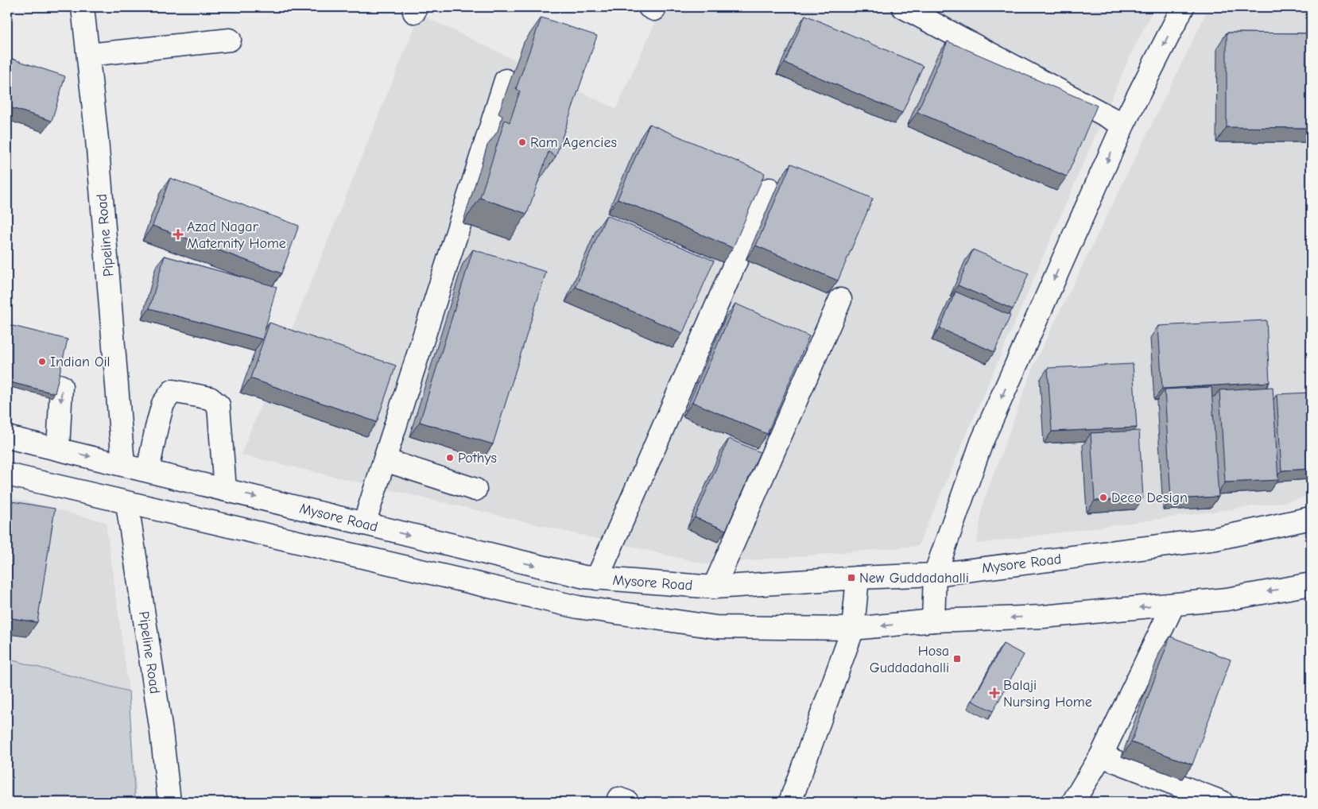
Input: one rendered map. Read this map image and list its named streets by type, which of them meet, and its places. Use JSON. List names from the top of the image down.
{
  "streets": {
    "main road": ["Pipeline Road", "Mysore Road"]
  },
  "crossings": [
    ["Pipeline Road", "Mysore Road"]
  ],
  "places": {
    "other": [
      "Ram Agencies",
      "Indian Oil",
      "Pothys",
      "Deco Design"
    ],
    "health": ["Azad Nagar Maternity Home", "Balaji Nursing Home"],
    "transit": ["New Guddadahalli", "Hosa Guddadahalli"]
  }
}
